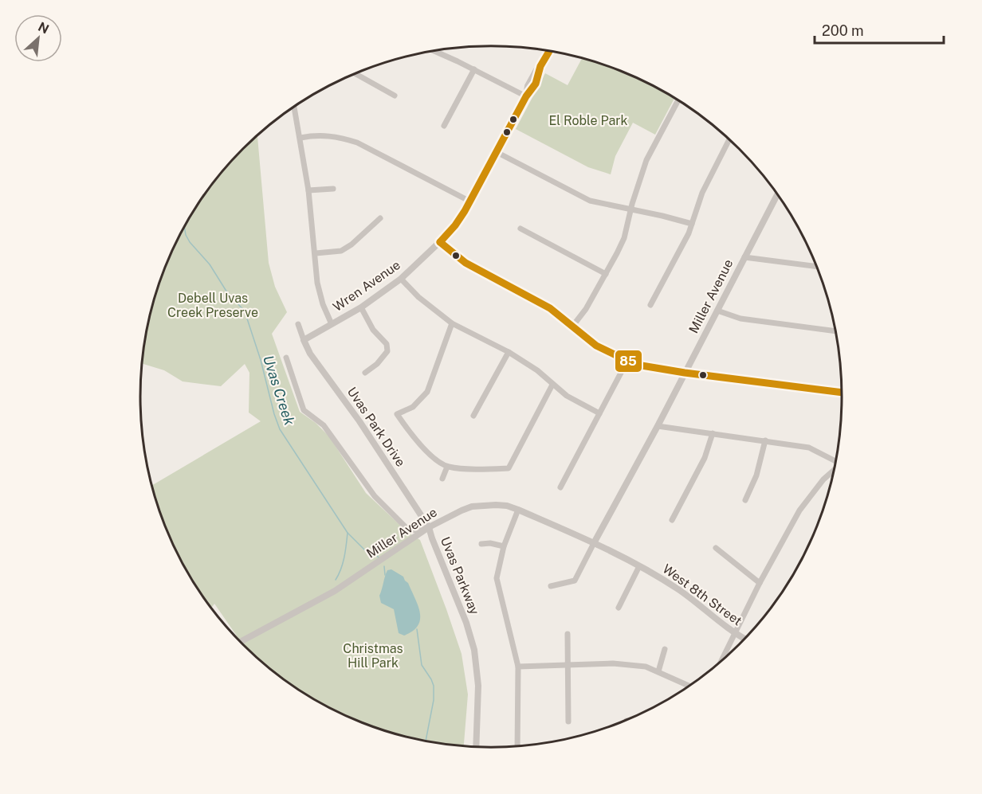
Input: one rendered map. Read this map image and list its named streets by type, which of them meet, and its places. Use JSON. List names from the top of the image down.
{
  "streets": {
    "street": [
      "Wren Avenue",
      "Miller Avenue",
      "Uvas Park Drive",
      "Uvas Parkway",
      "West 8th Street"
    ]
  },
  "crossings": [
    ["Wren Avenue", "Uvas Park Drive"],
    ["Miller Avenue", "Uvas Park Drive"],
    ["Miller Avenue", "Uvas Parkway"],
    ["Miller Avenue", "West 8th Street"],
    ["Uvas Park Drive", "Uvas Parkway"]
  ],
  "water": ["Uvas Creek"],
  "parks": ["El Roble Park", "Debell Uvas Creek Preserve", "Christmas Hill Park"],
  "lines": ["transit line 85"],
  "scale_bar": "200 m",
  "north": "top right"
}
